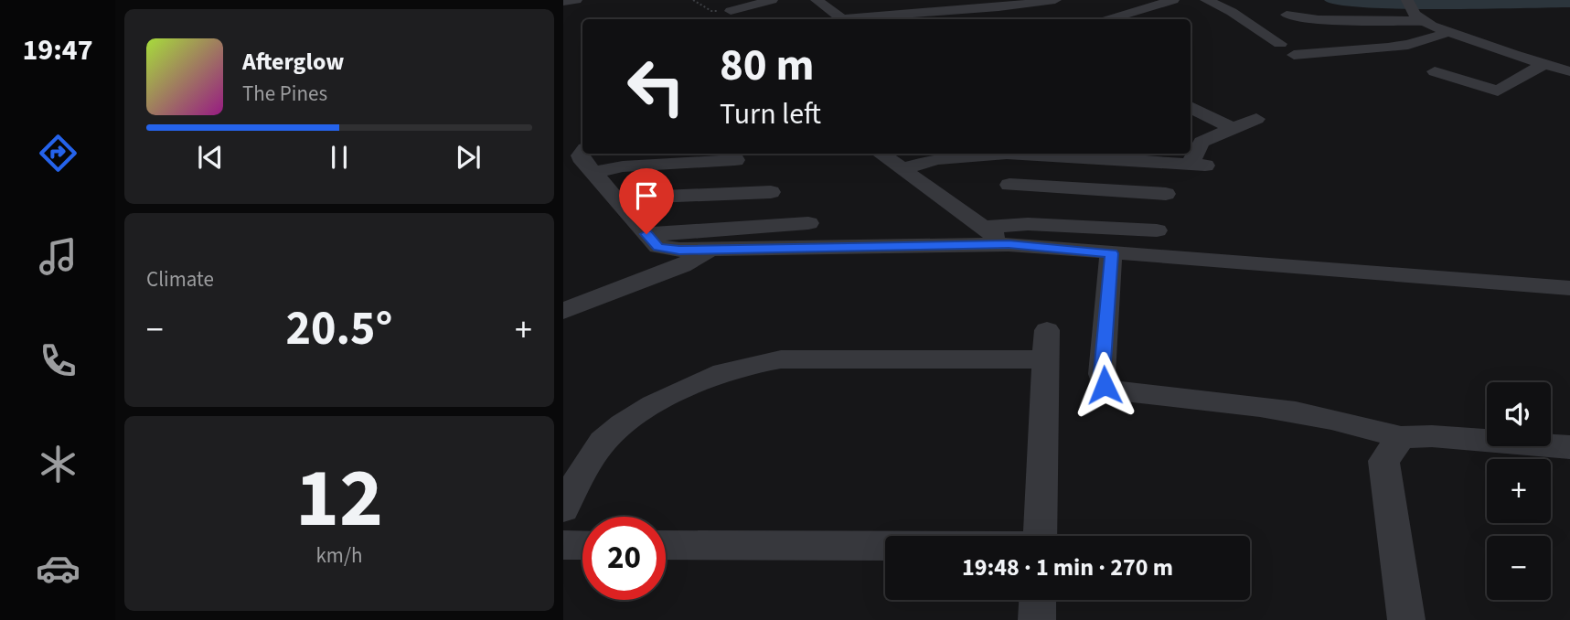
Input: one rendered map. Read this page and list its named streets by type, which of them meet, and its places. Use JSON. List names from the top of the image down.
{
  "page": {
    "tabs": "19:47",
    "turn": ["80 m", "Turn left"],
    "song": ["Afterglow", "The Pines"],
    "tile": [
      "Climate",
      ["12", "km/h"]
    ],
    "heat": ["−", "20.5°", "+"],
    "map_buttons": ["+", "−"],
    "limit": "20",
    "trip": "19:48 · 1 min · 270 m"
  }
}
